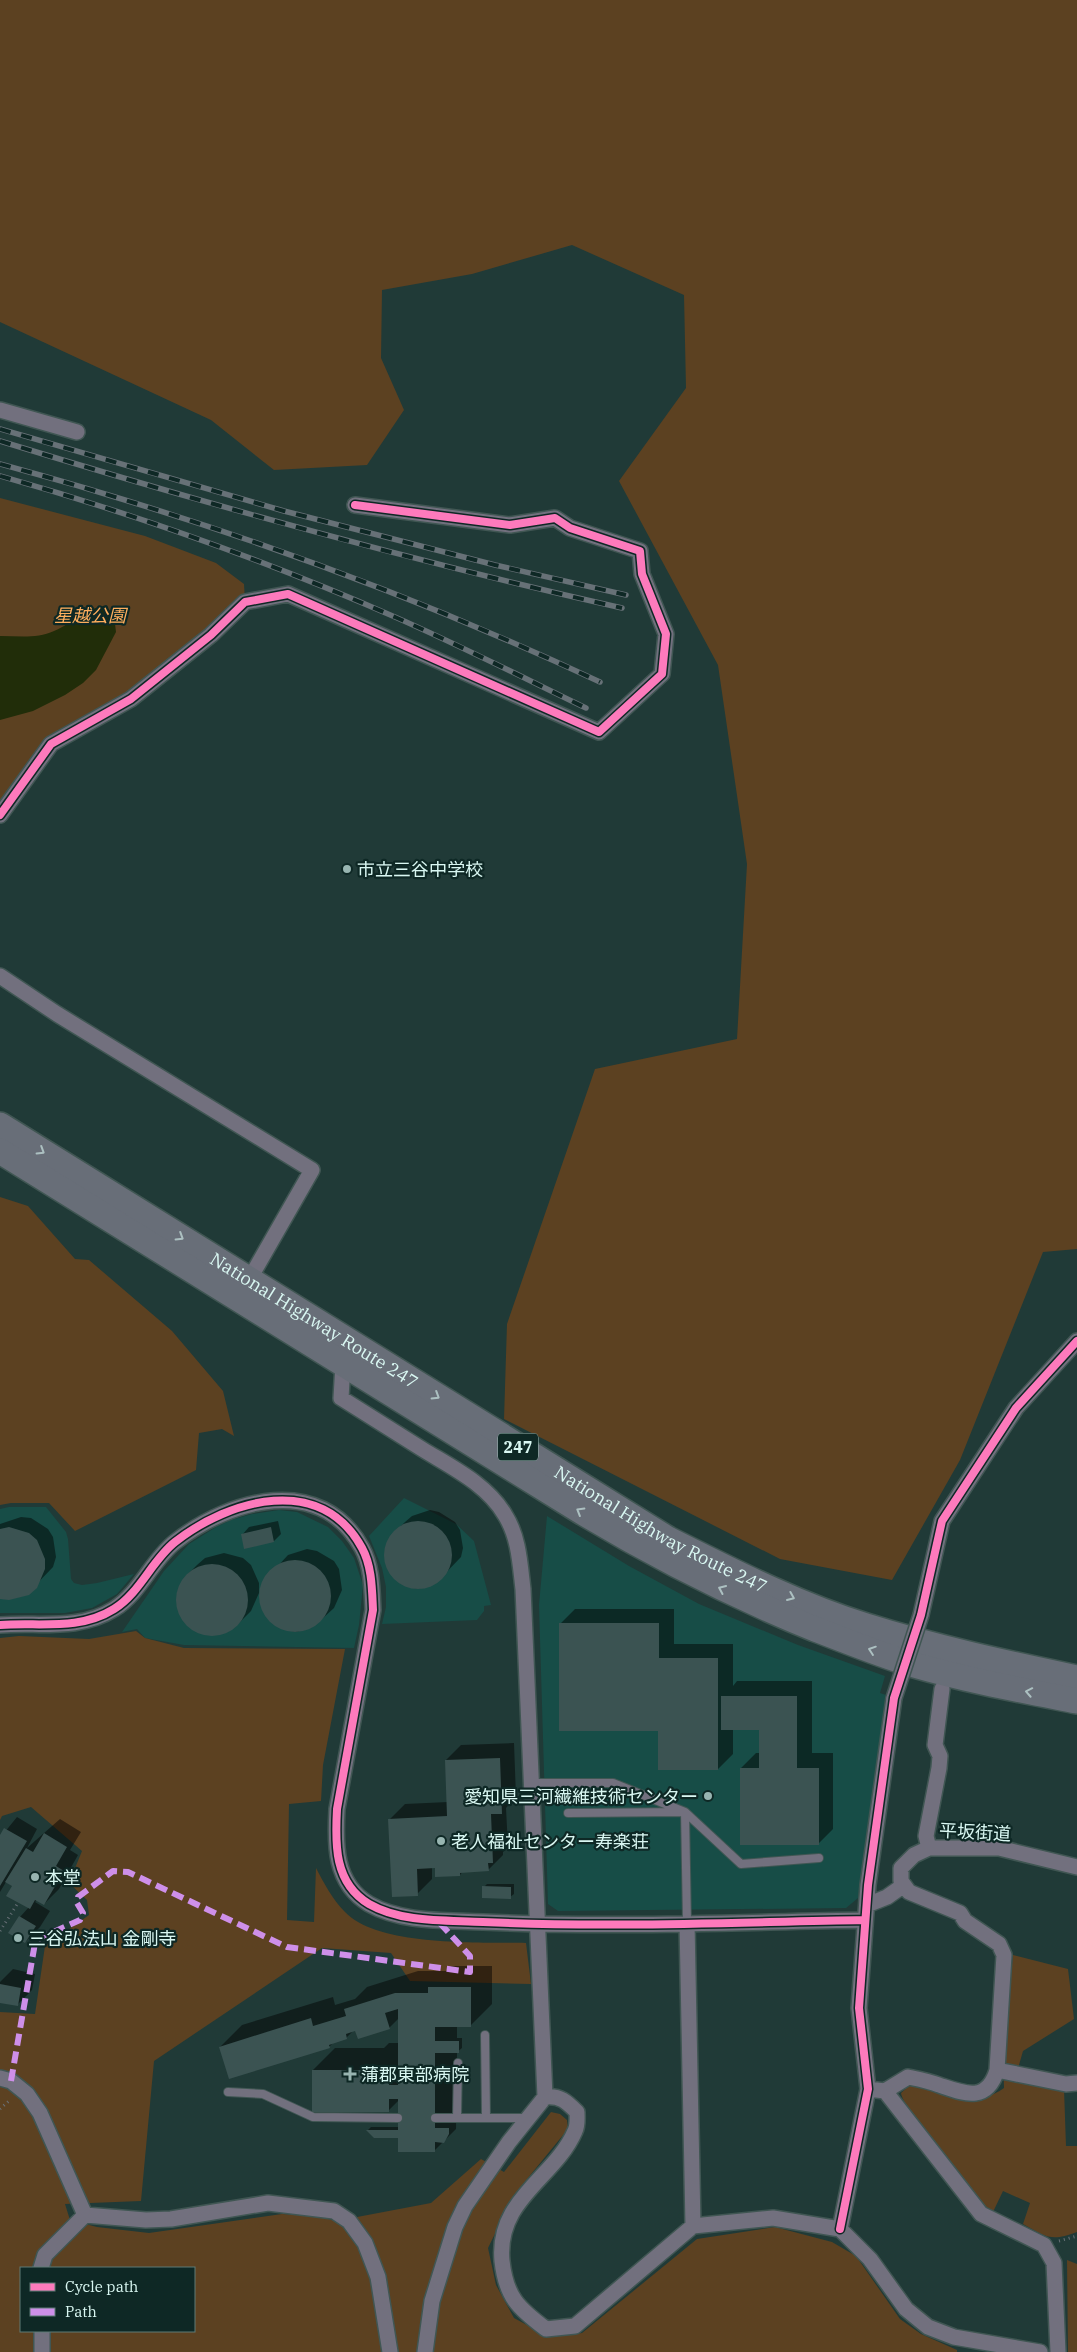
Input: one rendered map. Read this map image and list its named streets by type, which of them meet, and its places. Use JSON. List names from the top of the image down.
{
  "streets": {
    "highway": ["National Highway Route 247", "247"],
    "street": ["平坂街道"]
  },
  "parks": ["星越公園"],
  "places": {
    "other": [
      "市立三谷中学校",
      "愛知県三河繊維技術センター",
      "老人福祉センター寿楽荘",
      "本堂",
      "三谷弘法山 金剛寺"
    ],
    "health": ["蒲郡東部病院"]
  },
  "legend": ["Cycle path", "Path"]
}
